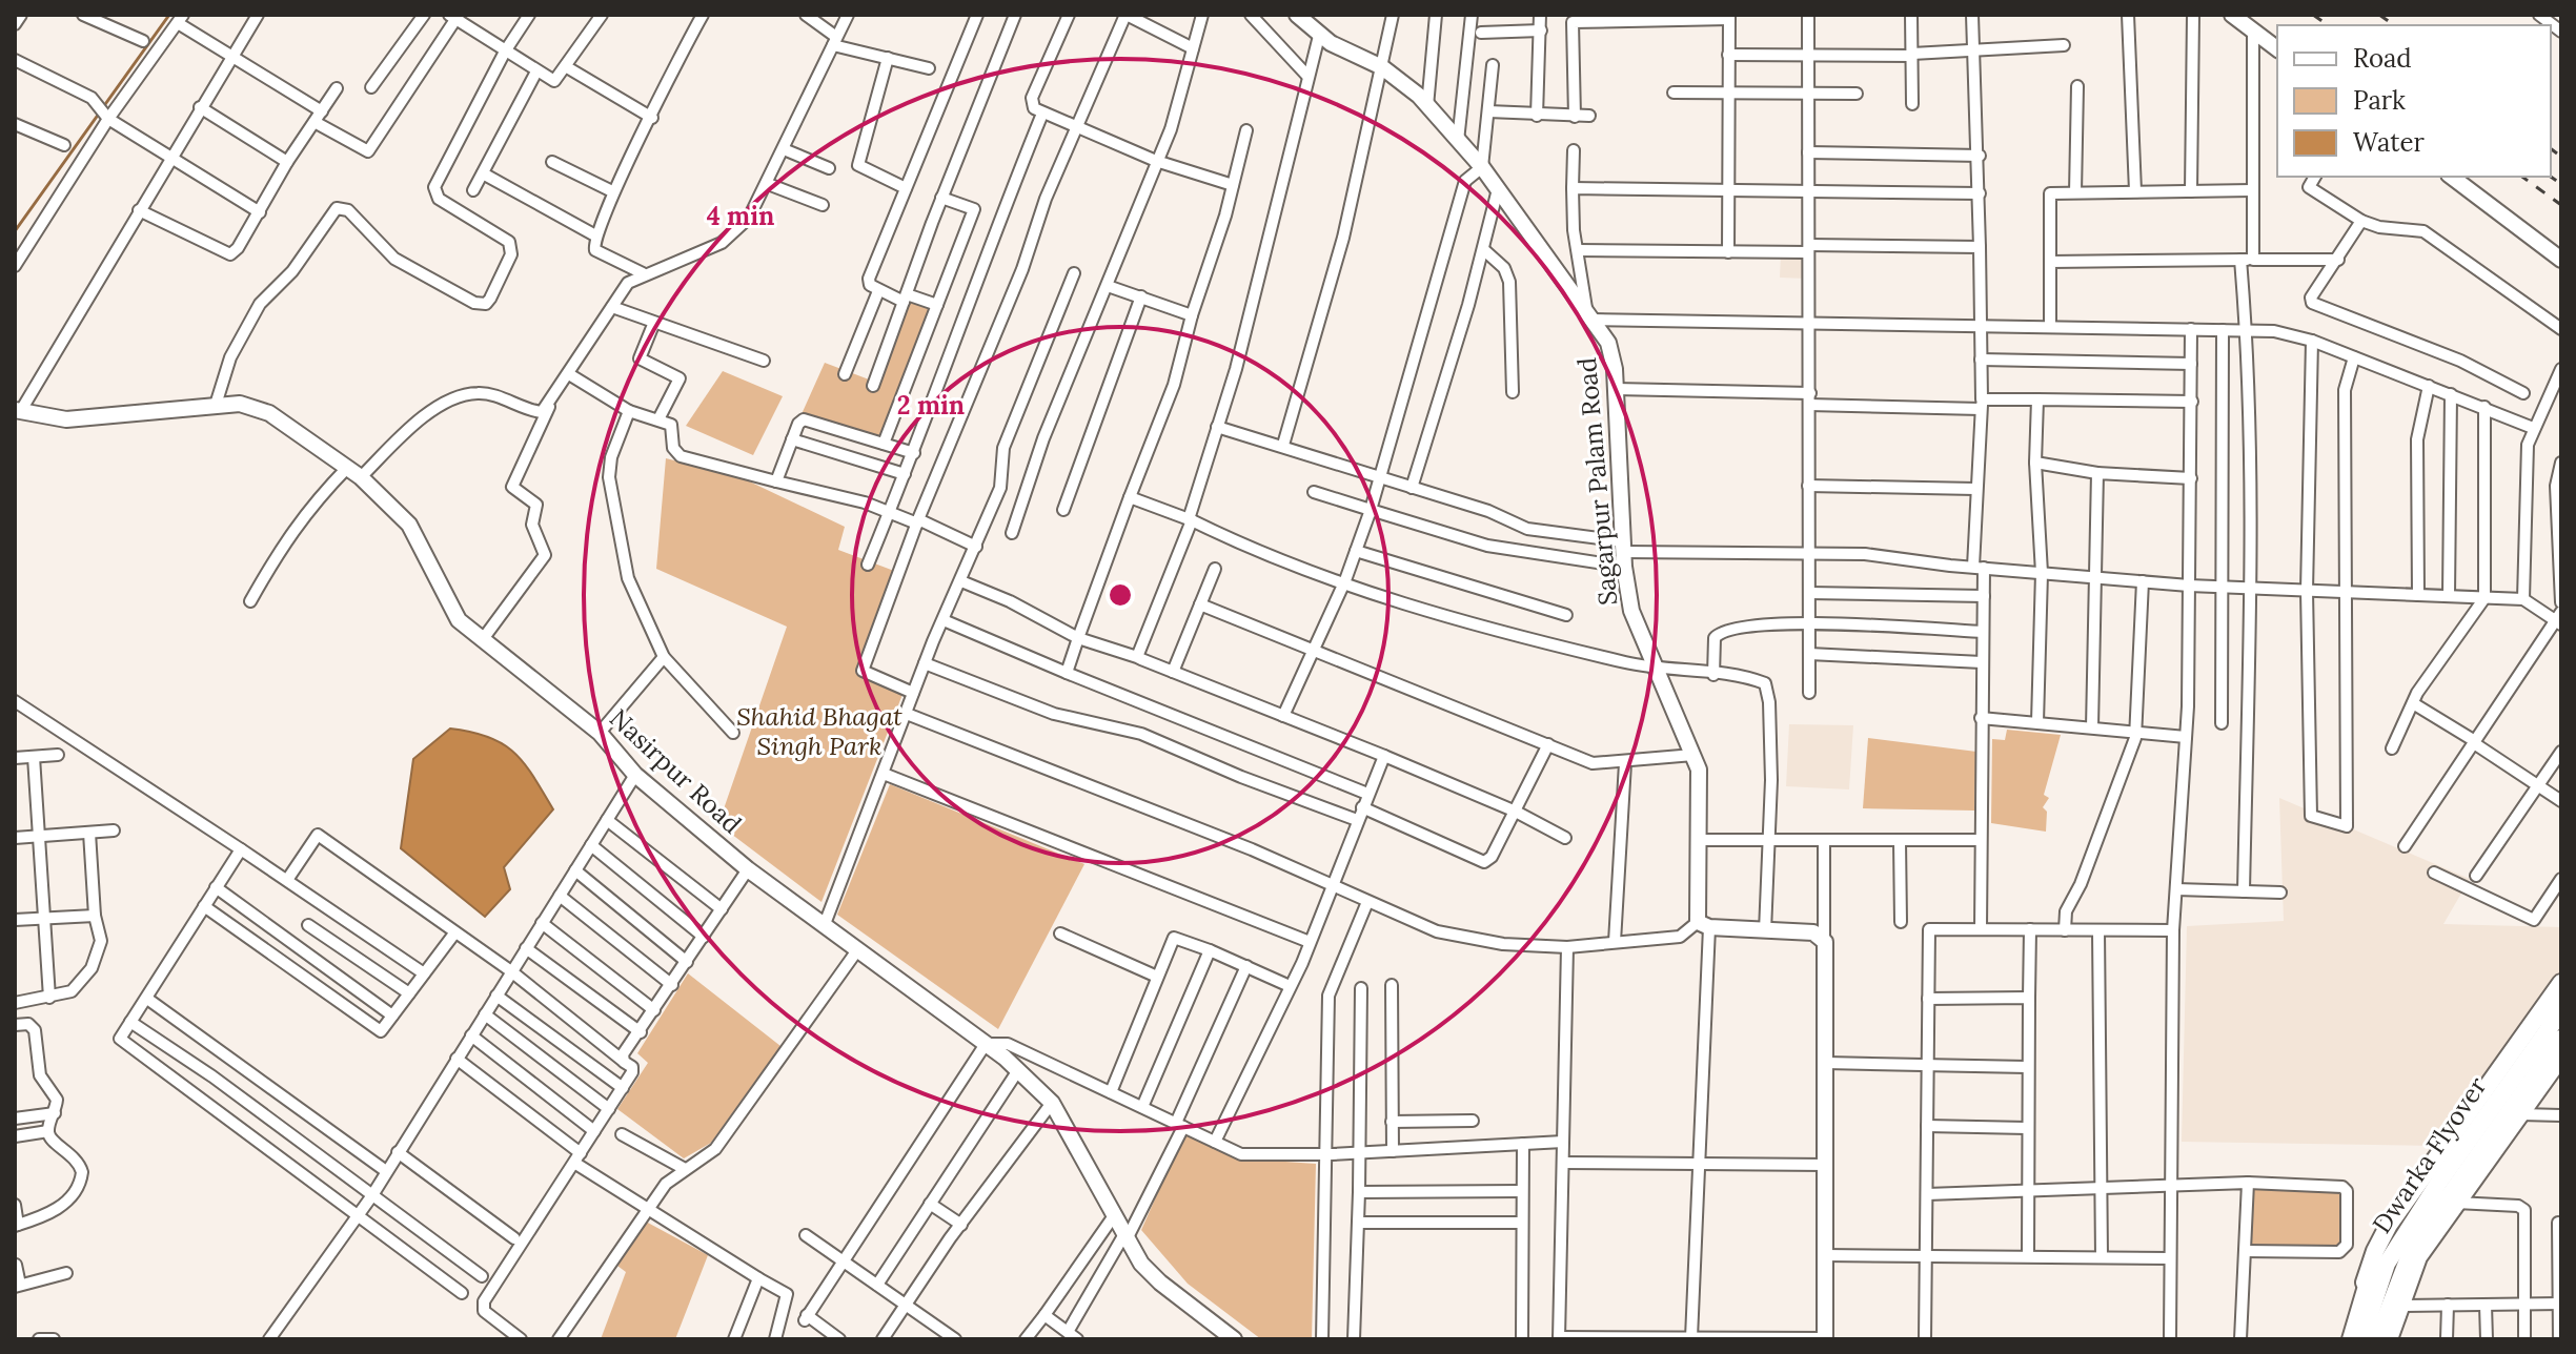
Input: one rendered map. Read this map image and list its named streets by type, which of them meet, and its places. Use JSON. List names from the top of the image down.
{
  "streets": {
    "main road": ["Dwarka Flyover"],
    "street": ["Sagarpur Palam Road", "Nasirpur Road"]
  },
  "parks": ["Shahid Bhagat Singh Park"],
  "legend": ["Road", "Park", "Water"],
  "rings": ["4 min", "2 min"]
}
